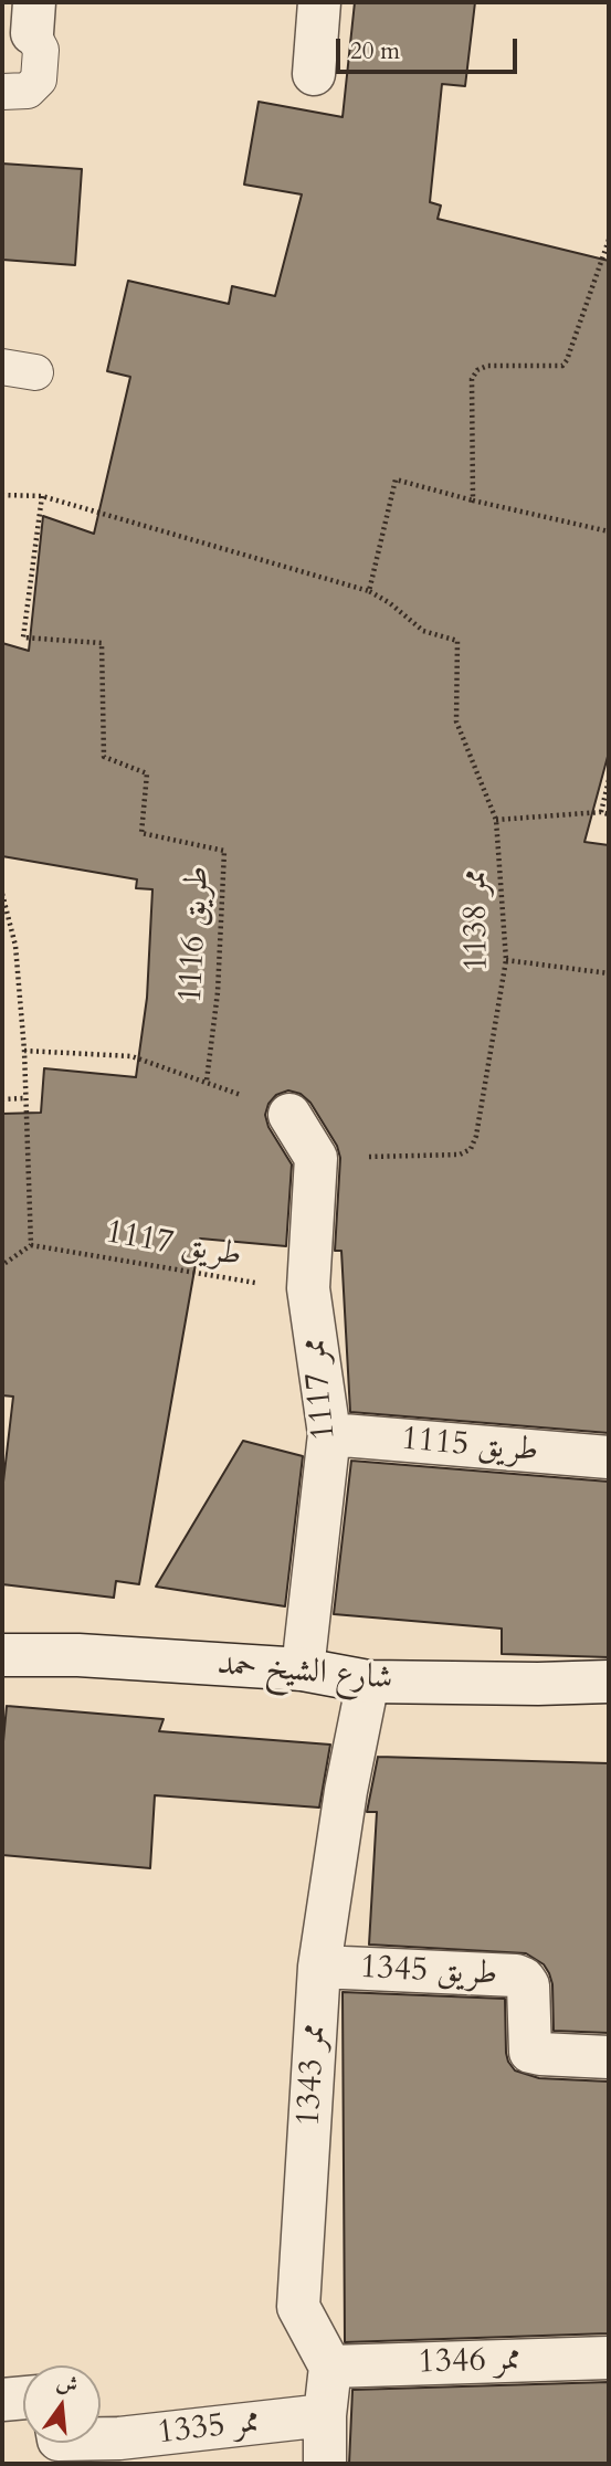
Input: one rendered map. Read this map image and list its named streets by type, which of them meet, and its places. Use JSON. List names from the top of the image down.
{
  "streets": {
    "street": [
      "ممر 1117",
      "طريق 1115",
      "شارع الشيخ حمد",
      "طريق 1345",
      "ممر 1343",
      "ممر 1346",
      "ممر 1335"
    ],
    "path": ["ممر 1138", "طريق 1116", "طريق 1117"]
  },
  "crossings": [
    ["ممر 1138", "طريق 1116"],
    ["ممر 1138", "ممر 1117"],
    ["طريق 1117", "ممر 1117"],
    ["ممر 1117", "طريق 1115"],
    ["ممر 1117", "شارع الشيخ حمد"],
    ["شارع الشيخ حمد", "ممر 1343"],
    ["طريق 1345", "ممر 1343"],
    ["ممر 1343", "ممر 1346"]
  ],
  "scale_bar": "20 m",
  "north": "top"
}
